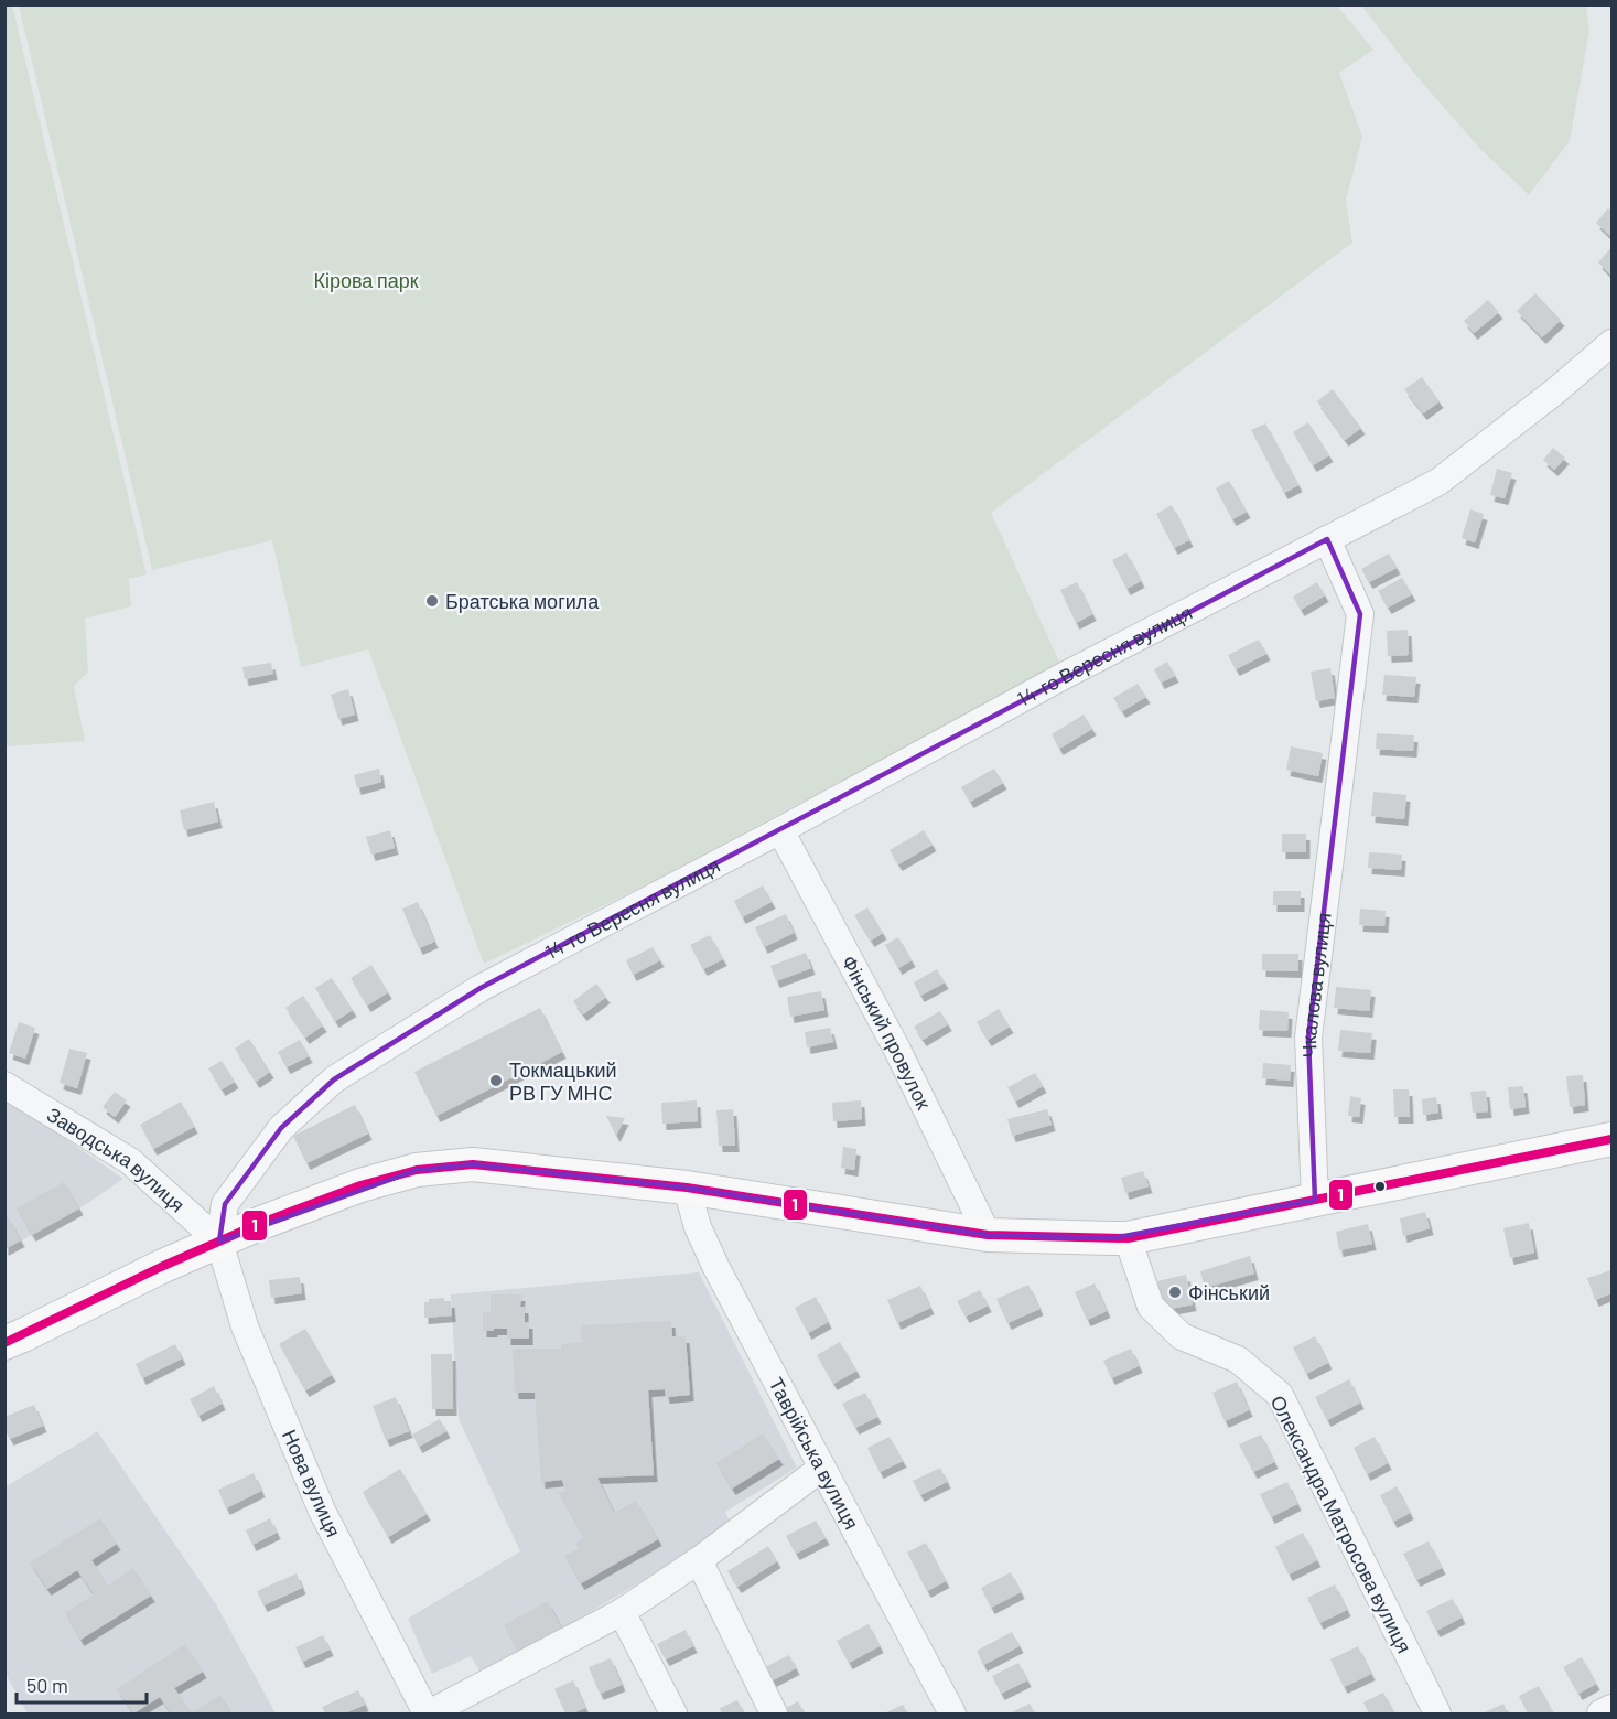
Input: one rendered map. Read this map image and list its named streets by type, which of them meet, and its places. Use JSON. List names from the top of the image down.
{
  "streets": {
    "street": [
      "14-го Вересня вулиця",
      "Чкалова вулиця",
      "Фінський провулок",
      "Заводська вулиця",
      "Таврійська вулиця",
      "Нова вулиця",
      "Олександра Матросова вулиця"
    ]
  },
  "crossings": [
    ["14-го Вересня вулиця", "Чкалова вулиця"],
    ["14-го Вересня вулиця", "Фінський провулок"],
    ["14-го Вересня вулиця", "Заводська вулиця"],
    ["14-го Вересня вулиця", "Нова вулиця"],
    ["Заводська вулиця", "Нова вулиця"]
  ],
  "parks": ["Кірова парк"],
  "places": ["Братська могила", "Токмацький РВ ГУ МНС", "Фінський"],
  "lines": ["transit line 1"],
  "scale_bar": "50 m"
}
